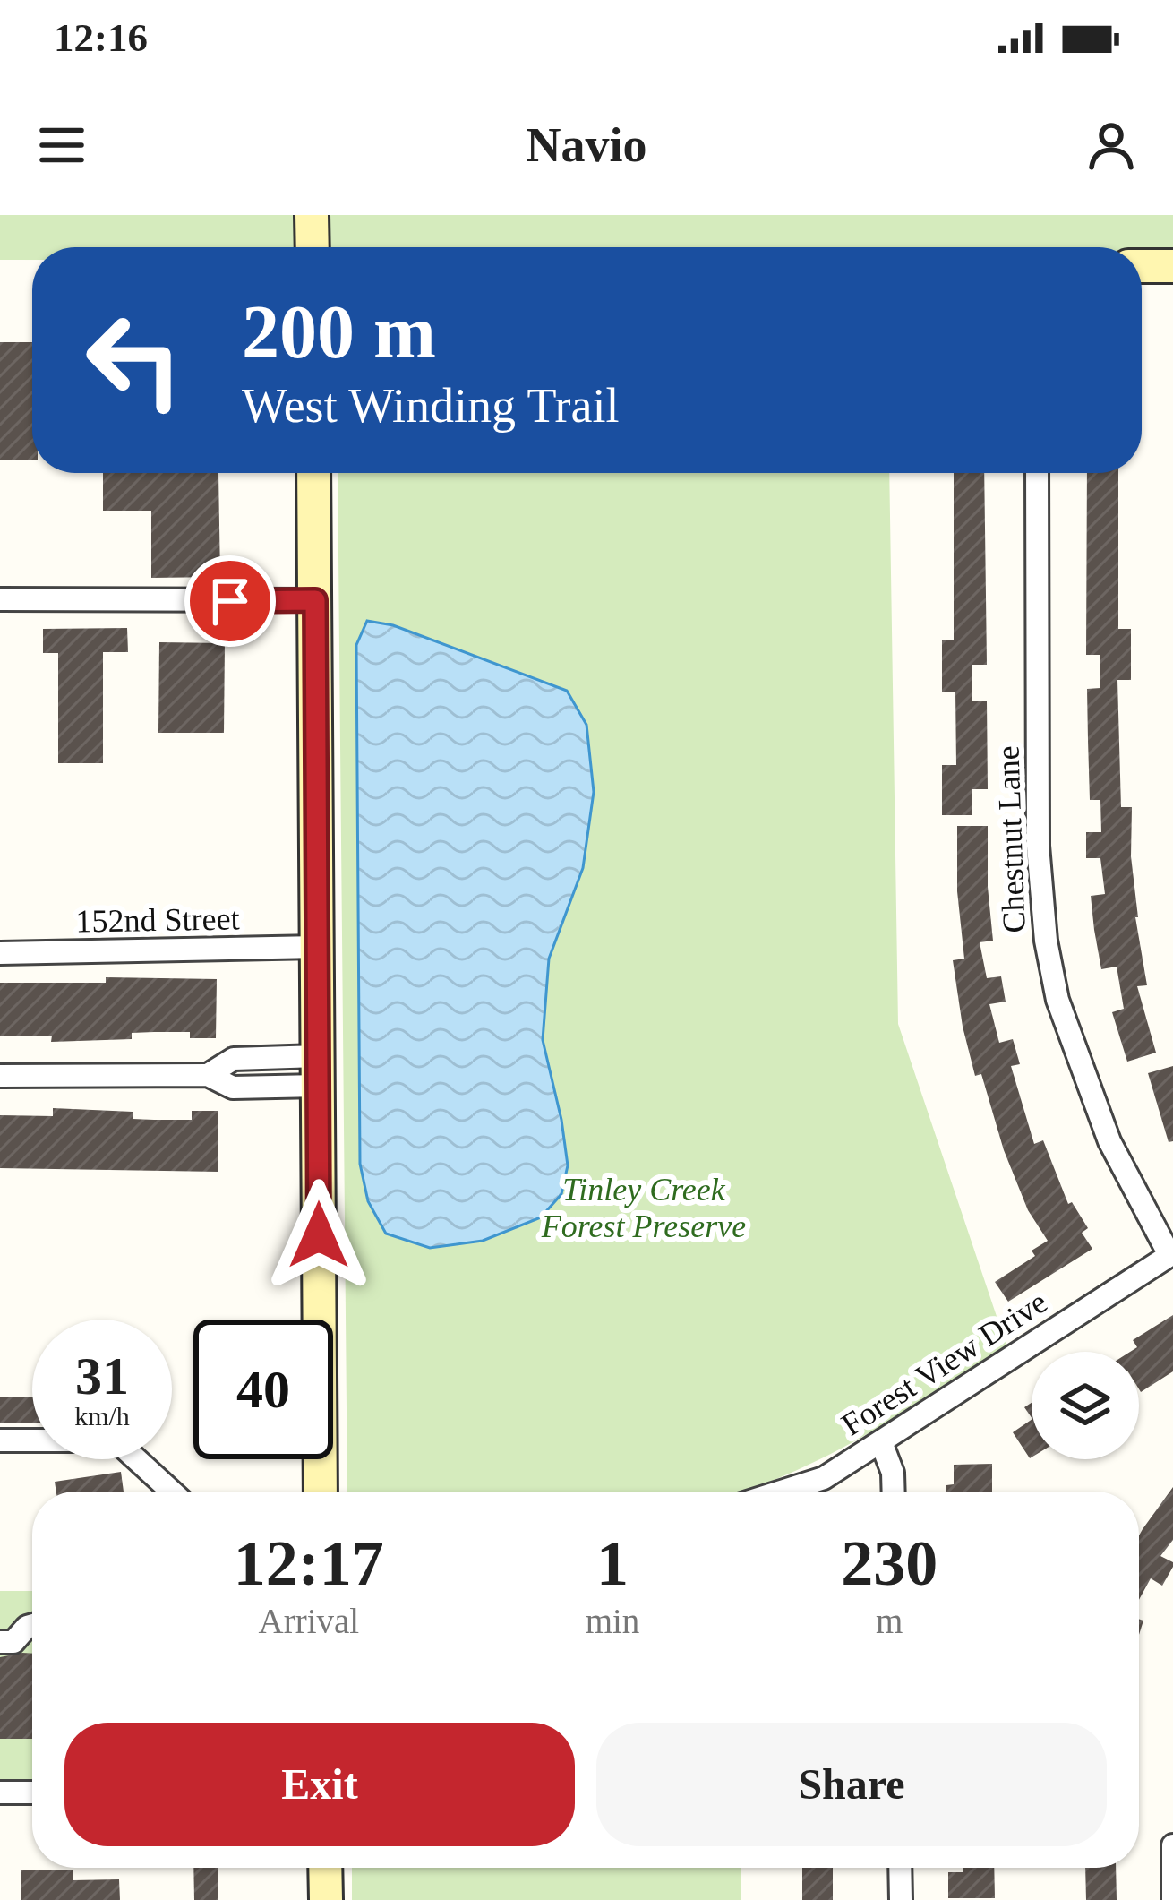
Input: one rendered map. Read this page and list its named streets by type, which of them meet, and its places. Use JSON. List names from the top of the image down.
{
  "streets": {
    "street": ["Chestnut Lane", "152nd Street", "Forest View Drive"]
  },
  "crossings": [
    ["Chestnut Lane", "Forest View Drive"]
  ],
  "parks": ["Tinley Creek Forest Preserve"],
  "page": {
    "status": "12:16",
    "header": "Navio",
    "turn": ["200 m", "West Winding Trail"],
    "speed": "31 km/h",
    "limit": "40",
    "eta": [
      "12:17",
      "Arrival",
      "1",
      "min",
      "230",
      "m"
    ],
    "buttons": ["Exit", "Share"]
  }
}
